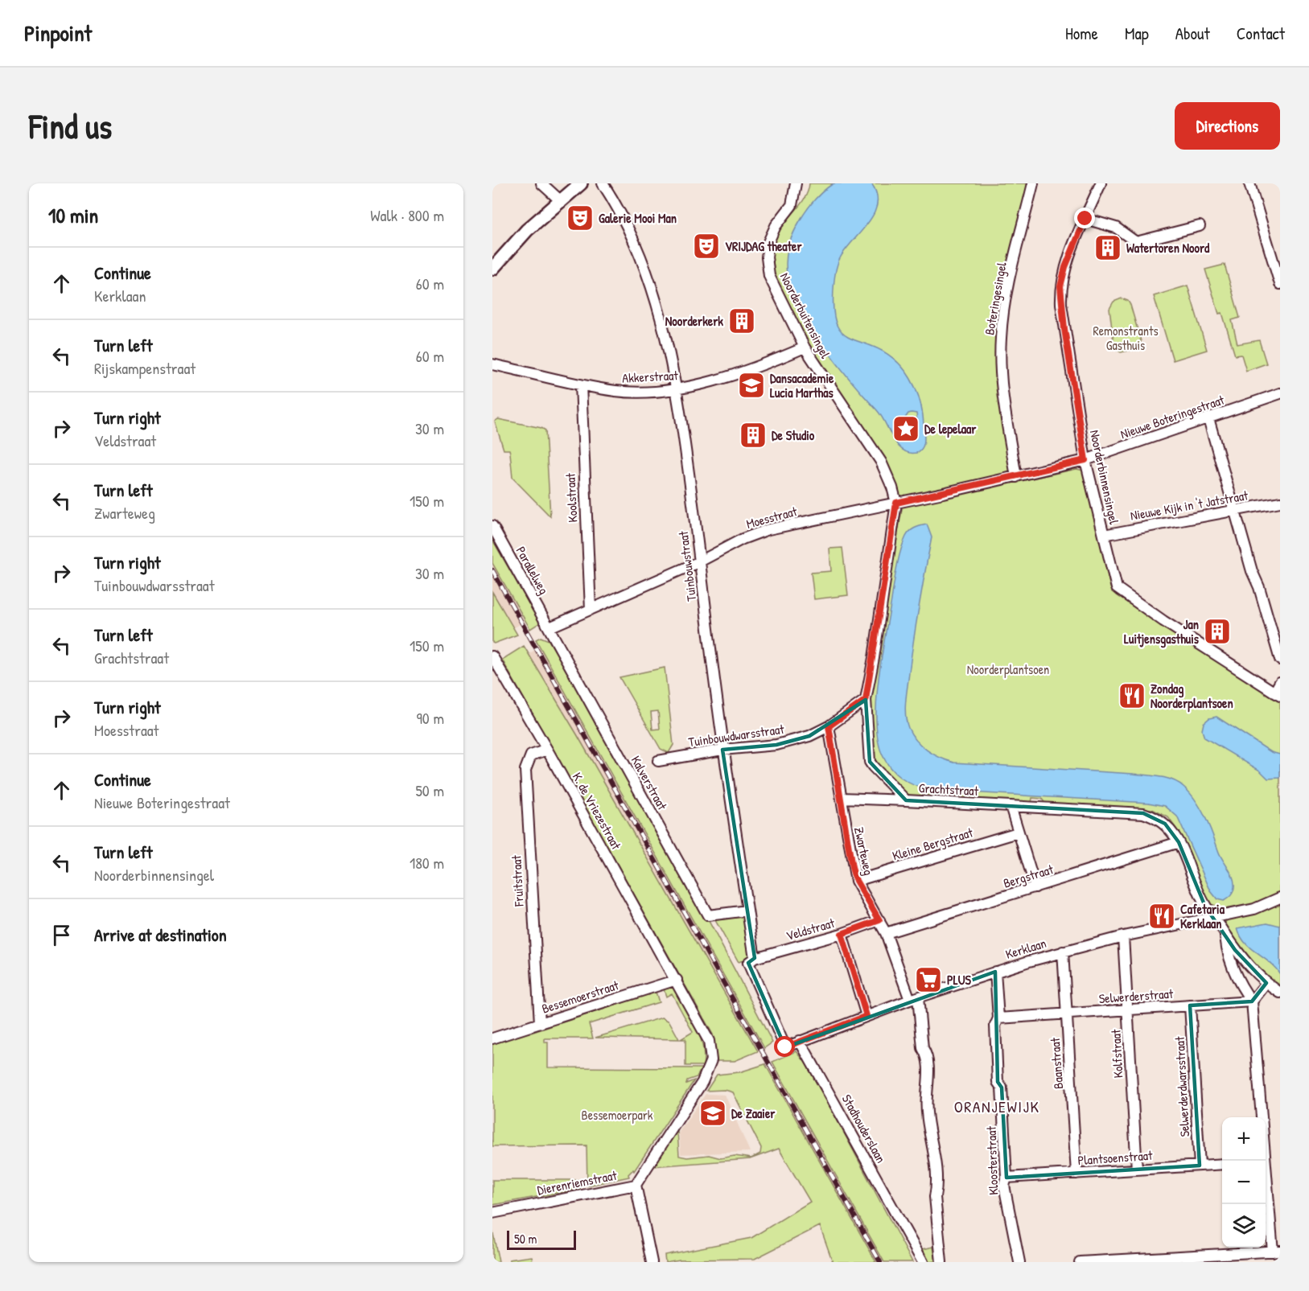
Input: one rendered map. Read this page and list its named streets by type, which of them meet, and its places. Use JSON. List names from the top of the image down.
{
  "streets": {
    "street": [
      "Boteringesingel",
      "Noorderbuitensingel",
      "Akkerstraat",
      "Nieuwe Boteringestraat",
      "Noorderbinnensingel",
      "Koolstraat",
      "Nieuwe Kijk in 't Jatstraat",
      "Moesstraat",
      "Tuinbouwstraat",
      "Parallelweg",
      "Tuinbouwdwarsstraat",
      "Kalverstraat",
      "Grachtstraat",
      "K. de Vriezestraat",
      "Kleine Bergstraat",
      "Zwarteweg",
      "Bergstraat",
      "Fruitstraat",
      "Veldstraat",
      "Kerklaan",
      "Selwerderstraat",
      "Bessemoerstraat",
      "Kolfstraat",
      "Baanstraat",
      "Selwerderdwarsstraat",
      "Stadhouderslaan",
      "Plantsoenstraat",
      "Kloosterstraat",
      "Dierenriemstraat"
    ]
  },
  "crossings": [
    ["Boteringesingel", "Nieuwe Boteringestraat"],
    ["Boteringesingel", "Moesstraat"],
    ["Noorderbuitensingel", "Akkerstraat"],
    ["Noorderbuitensingel", "Moesstraat"],
    ["Noorderbuitensingel", "Grachtstraat"],
    ["Akkerstraat", "Koolstraat"],
    ["Akkerstraat", "Tuinbouwstraat"],
    ["Nieuwe Boteringestraat", "Noorderbinnensingel"],
    ["Nieuwe Boteringestraat", "Moesstraat"],
    ["Noorderbinnensingel", "Nieuwe Kijk in 't Jatstraat"],
    ["Koolstraat", "Moesstraat"],
    ["Moesstraat", "Tuinbouwstraat"],
    ["Moesstraat", "Parallelweg"],
    ["Moesstraat", "Kalverstraat"],
    ["Moesstraat", "Grachtstraat"],
    ["Tuinbouwstraat", "Tuinbouwdwarsstraat"],
    ["Tuinbouwstraat", "Kalverstraat"],
    ["Tuinbouwstraat", "Veldstraat"],
    ["Tuinbouwstraat", "Kerklaan"],
    ["Parallelweg", "Kalverstraat"],
    ["Tuinbouwdwarsstraat", "Grachtstraat"],
    ["Tuinbouwdwarsstraat", "Zwarteweg"],
    ["Grachtstraat", "Bergstraat"],
    ["Grachtstraat", "Kerklaan"],
    ["K. de Vriezestraat", "Fruitstraat"],
    ["K. de Vriezestraat", "Bessemoerstraat"],
    ["K. de Vriezestraat", "Dierenriemstraat"],
    ["Kleine Bergstraat", "Zwarteweg"],
    ["Zwarteweg", "Bergstraat"],
    ["Zwarteweg", "Veldstraat"],
    ["Zwarteweg", "Kerklaan"],
    ["Fruitstraat", "Bessemoerstraat"],
    ["Kerklaan", "Kolfstraat"],
    ["Kerklaan", "Baanstraat"],
    ["Kerklaan", "Stadhouderslaan"],
    ["Kerklaan", "Kloosterstraat"],
    ["Selwerderstraat", "Kolfstraat"],
    ["Selwerderstraat", "Baanstraat"],
    ["Selwerderstraat", "Selwerderdwarsstraat"],
    ["Selwerderstraat", "Kloosterstraat"],
    ["Bessemoerstraat", "Dierenriemstraat"],
    ["Kolfstraat", "Plantsoenstraat"],
    ["Baanstraat", "Plantsoenstraat"],
    ["Selwerderdwarsstraat", "Plantsoenstraat"],
    ["Plantsoenstraat", "Kloosterstraat"]
  ],
  "districts": ["ORANJEWIJK"],
  "parks": ["Remonstrants Gasthuis", "Noorderplantsoen", "Bessemoerpark"],
  "places": {
    "theatre": ["Galerie Mooi Man", "VRIJDAG theater"],
    "building": [
      "Watertoren Noord",
      "Noorderkerk",
      "De Studio",
      "Jan Luitjensgasthuis"
    ],
    "school or university": ["Dansacademie Lucia Marthas", "De Zaaier"],
    "place": ["De lepelaar"],
    "restaurant": ["Zondag Noorderplantsoen", "Cafetaria Kerklaan"],
    "supermarket": ["PLUS"]
  },
  "scale_bar": "50 m",
  "page": {
    "header": "Pinpoint",
    "nav": [
      "Home",
      "Map",
      "About",
      "Contact"
    ],
    "buttons": "Directions",
    "title": "Find us",
    "heading": ["10 min", "Walk · 800 m"],
    "list": [
      ["Continue", "Kerklaan", "60 m"],
      ["Turn left", "Rijskampenstraat", "60 m"],
      ["Turn right", "Veldstraat", "30 m"],
      ["Turn left", "Zwarteweg", "150 m"],
      ["Turn right", "Tuinbouwdwarsstraat", "30 m"],
      ["Turn left", "Grachtstraat", "150 m"],
      ["Turn right", "Moesstraat", "90 m"],
      ["Continue", "Nieuwe Boteringestraat", "50 m"],
      ["Turn left", "Noorderbinnensingel", "180 m"],
      "Arrive at destination"
    ],
    "map_buttons": ["+", "−"],
    "scale": "50 m"
  }
}
